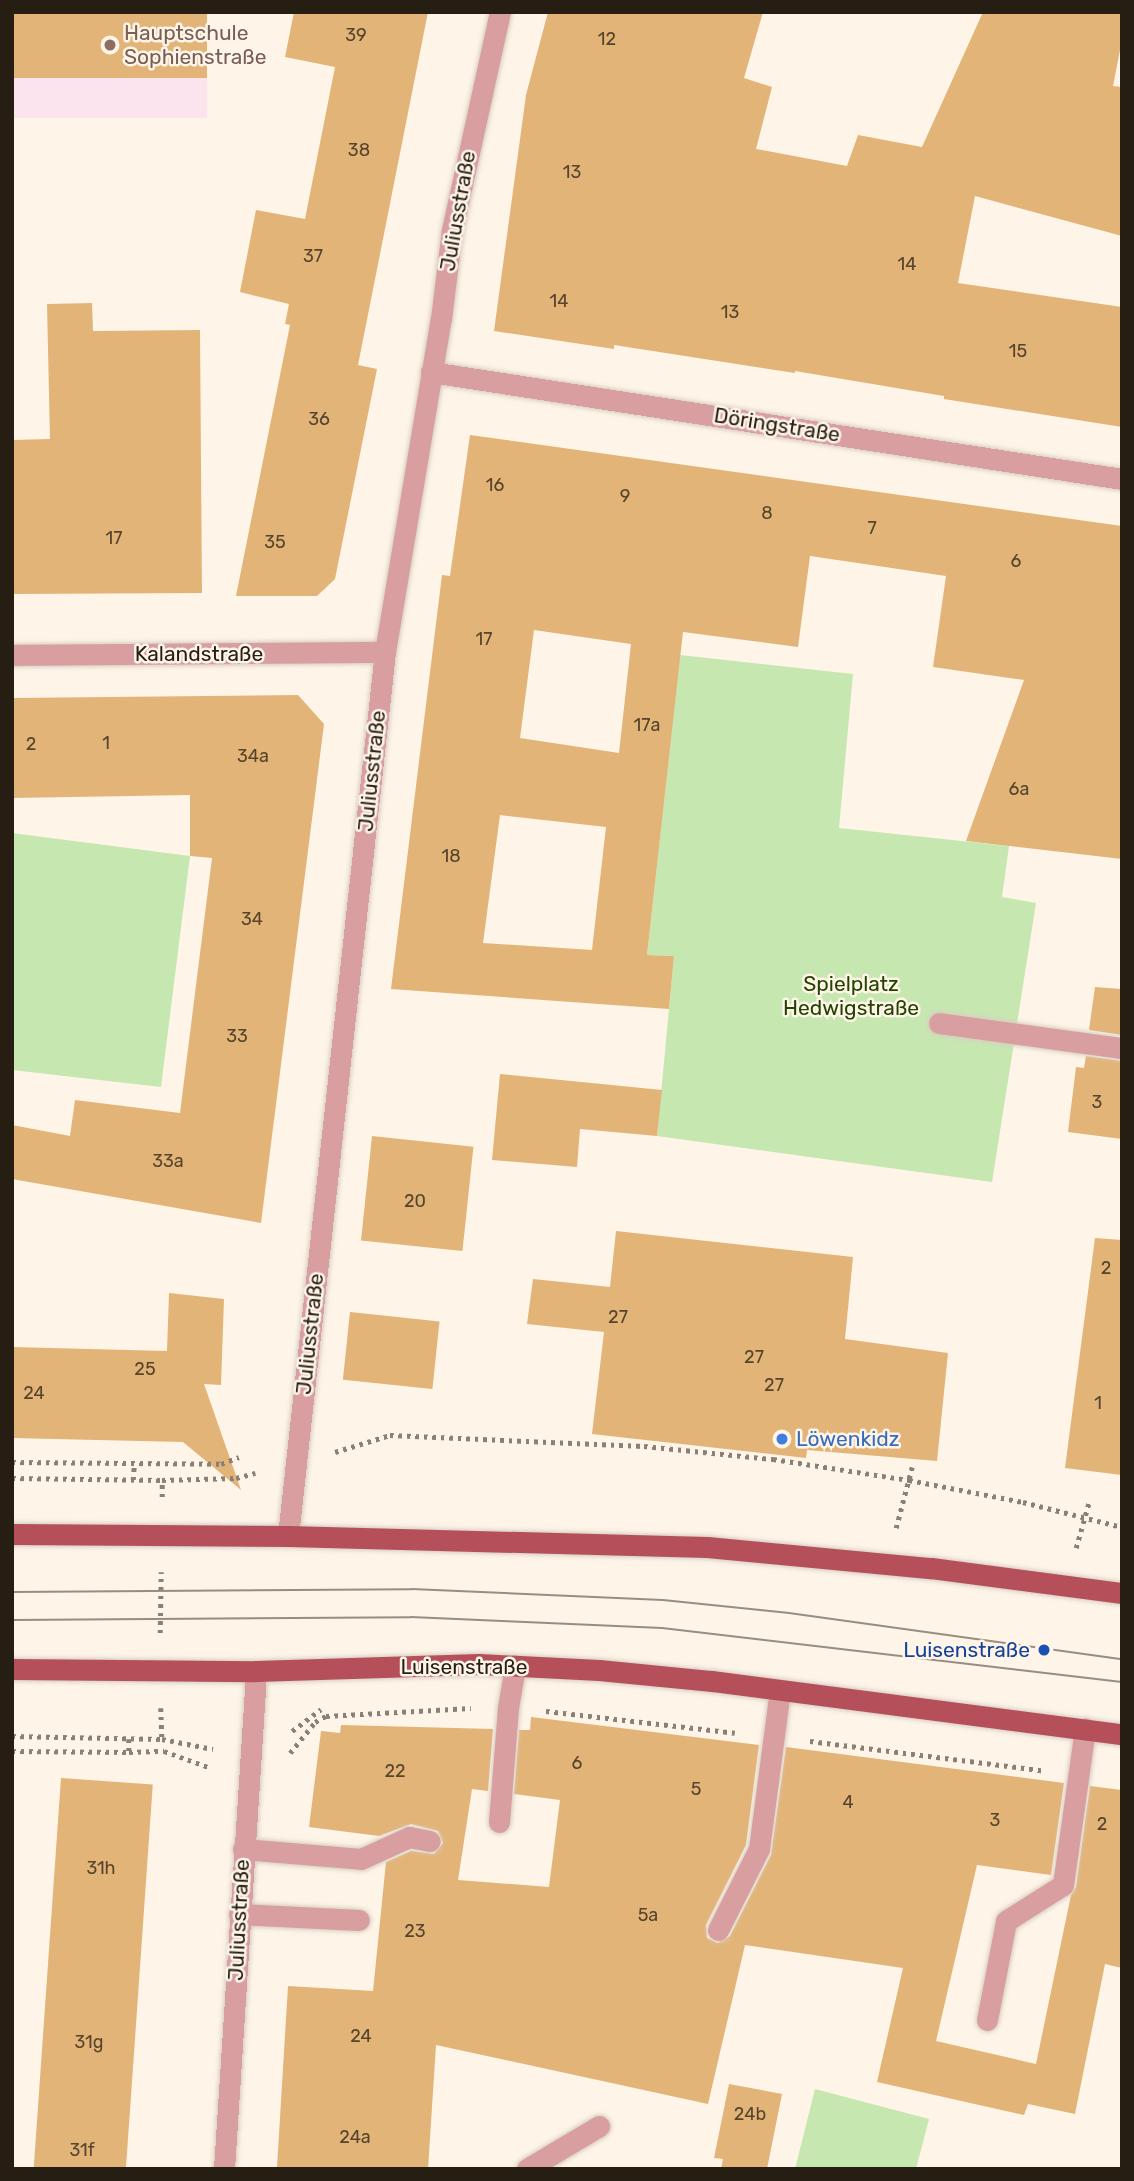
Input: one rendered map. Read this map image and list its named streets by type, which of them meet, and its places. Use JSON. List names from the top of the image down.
{
  "streets": {
    "main road": ["Luisenstraße"],
    "street": ["Juliusstraße", "Döringstraße", "Kalandstraße"]
  },
  "crossings": [
    ["Juliusstraße", "Döringstraße"],
    ["Juliusstraße", "Kalandstraße"],
    ["Juliusstraße", "Luisenstraße"]
  ],
  "parks": ["Spielplatz Hedwigstraße"],
  "places": ["Hauptschule Sophienstraße", "Löwenkidz", "Luisenstraße"],
  "house_numbers": [
    "39",
    "12",
    "38",
    "13",
    "37",
    "14",
    "14",
    "13",
    "15",
    "36",
    "16",
    "9",
    "8",
    "7",
    "17",
    "35",
    "6",
    "17",
    "17a",
    "1",
    "2",
    "34a",
    "6a",
    "18",
    "34",
    "33",
    "3",
    "33a",
    "20",
    "2",
    "27",
    "27",
    "25",
    "27",
    "24",
    "1",
    "6",
    "22",
    "5",
    "4",
    "3",
    "2",
    "31h",
    "5a",
    "23",
    "24",
    "31g",
    "24b",
    "24a",
    "31f"
  ]
}
